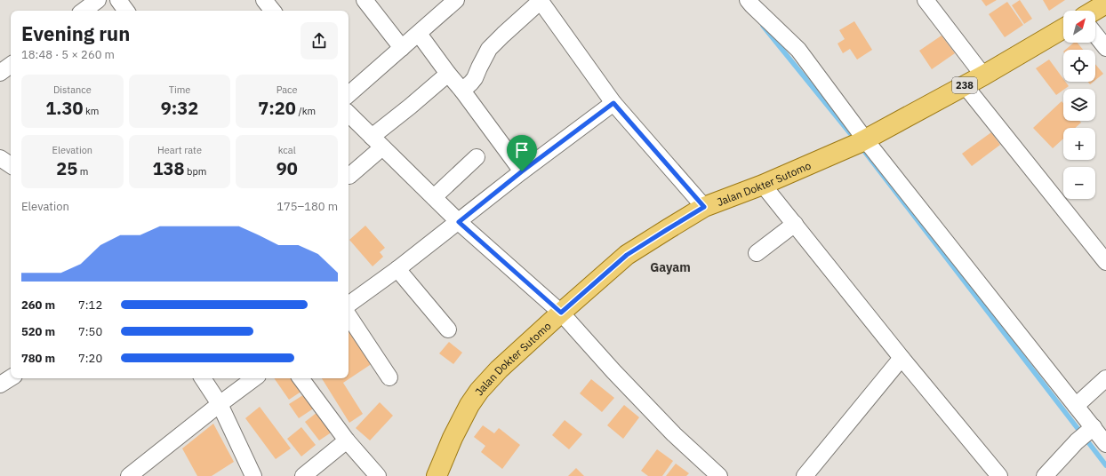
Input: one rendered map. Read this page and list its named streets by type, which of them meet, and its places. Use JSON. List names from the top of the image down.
{
  "streets": {
    "main road": ["238", "Jalan Dokter Sutomo"]
  },
  "districts": ["Gayam"],
  "north": "top right",
  "page": {
    "map_buttons": ["+", "−"],
    "heading": ["Evening run", "18:48 · 5 × 260 m"],
    "stats": [
      ["Distance", "1.30 km"],
      ["Time", "9:32"],
      ["Pace", "7:20 /km"],
      ["Elevation", "25 m"],
      ["Heart rate", "138 bpm"],
      ["kcal", "90"]
    ],
    "chart": ["Elevation", "175–180 m"],
    "list": [
      {
        "name": "260 m",
        "note": "7:12"
      },
      {
        "name": "520 m",
        "note": "7:50"
      },
      {
        "name": "780 m",
        "note": "7:20"
      }
    ]
  }
}
